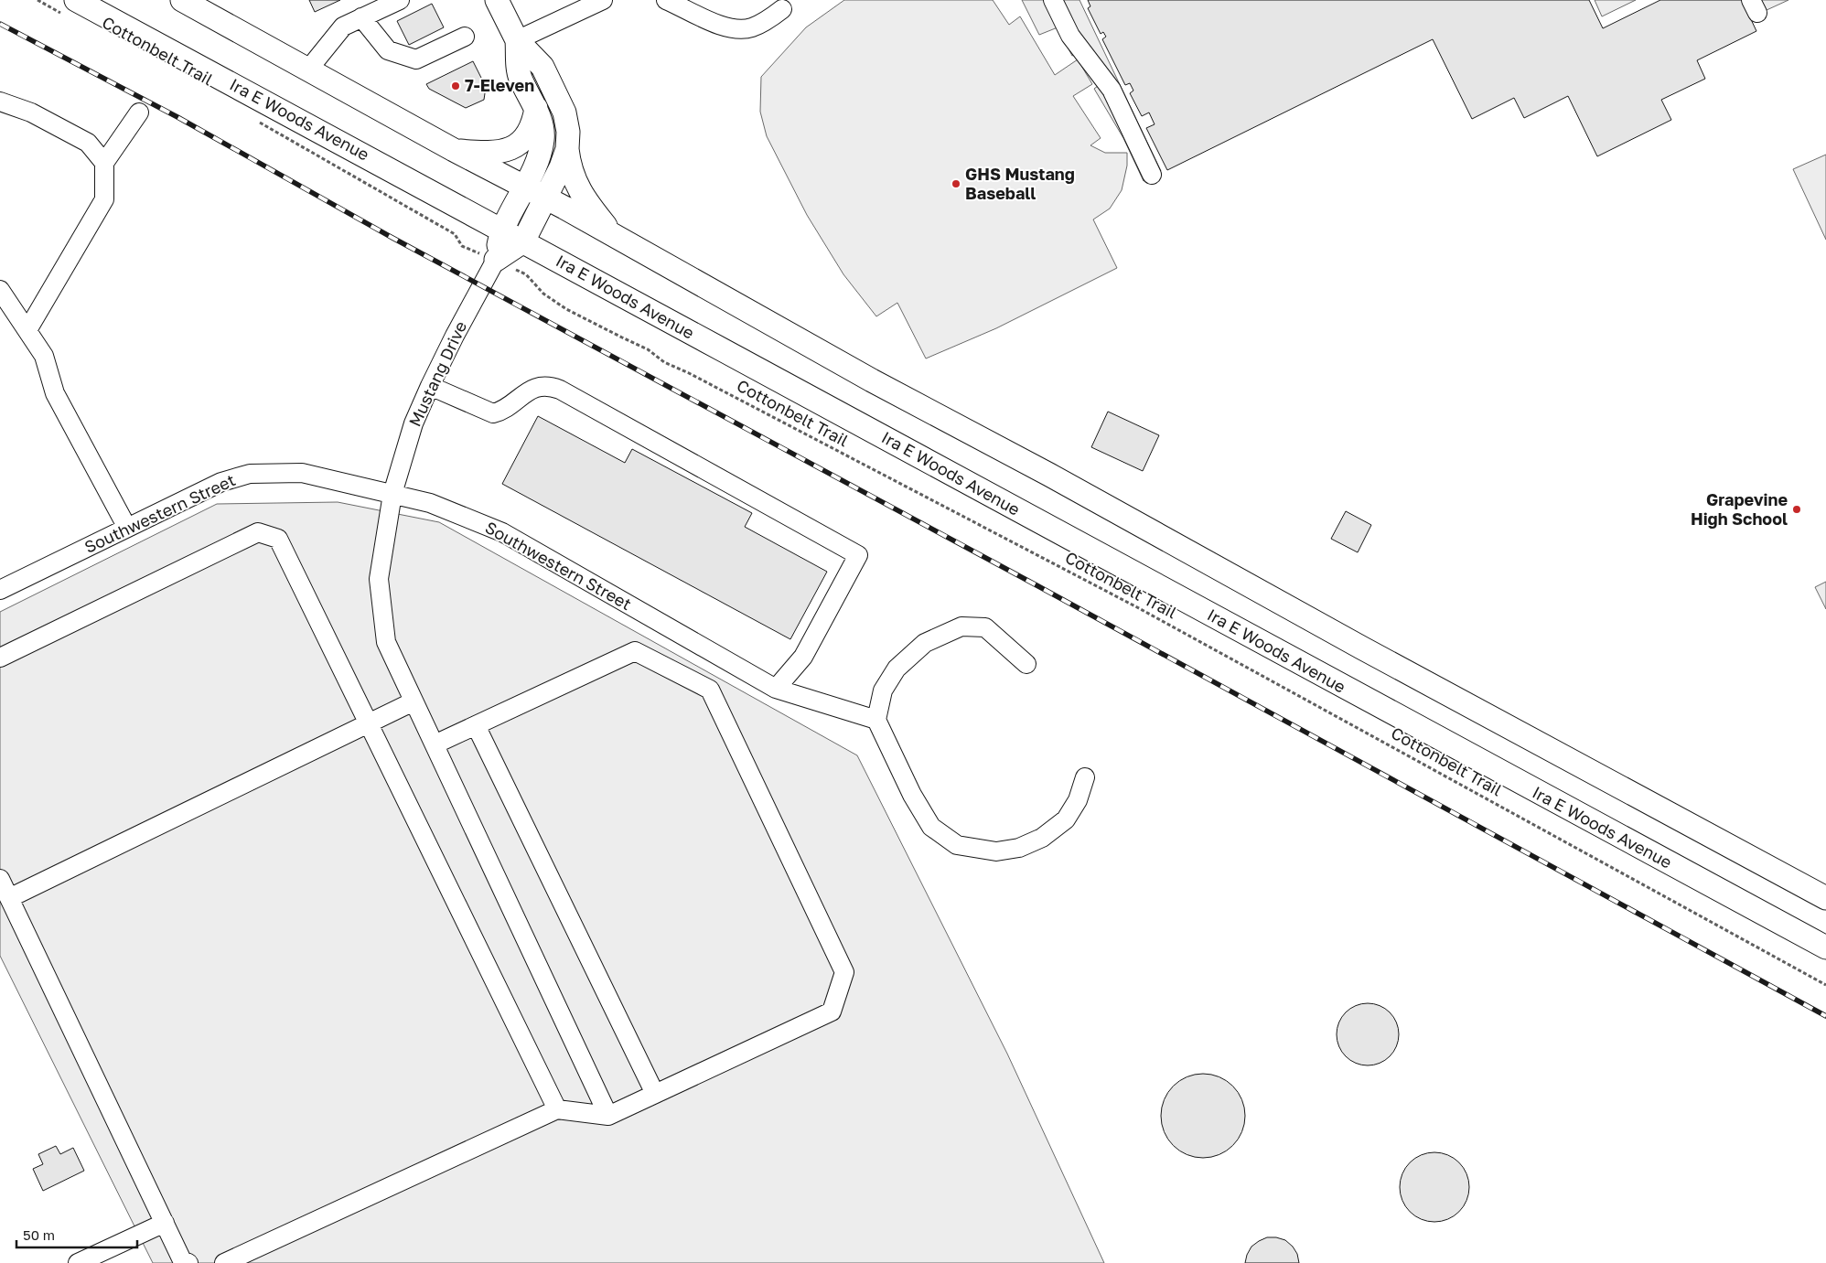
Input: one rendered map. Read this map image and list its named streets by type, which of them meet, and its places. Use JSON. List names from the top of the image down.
{
  "streets": {
    "main road": ["Ira E Woods Avenue", "Mustang Drive"],
    "street": ["Southwestern Street"],
    "path": ["Cottonbelt Trail"]
  },
  "crossings": [
    ["Cottonbelt Trail", "Mustang Drive"],
    ["Ira E Woods Avenue", "Mustang Drive"],
    ["Mustang Drive", "Southwestern Street"]
  ],
  "places": ["7-Eleven", "GHS Mustang Baseball", "Grapevine High School"],
  "scale_bar": "50 m"
}
